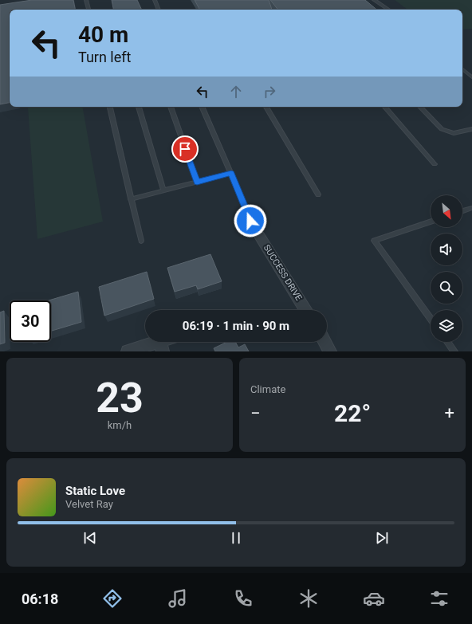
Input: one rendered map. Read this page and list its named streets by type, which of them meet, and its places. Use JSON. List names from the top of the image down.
{
  "streets": {
    "street": ["SUCCESS DRIVE"]
  },
  "north": "bottom right",
  "page": {
    "turn": ["40 m", "Turn left"],
    "limit": "30",
    "trip": "06:19 · 1 min · 90 m",
    "tile": [
      ["23", "km/h"],
      "Climate"
    ],
    "heat": ["−", "22°", "+"],
    "song": ["Static Love", "Velvet Ray"],
    "tabs": "06:18"
  }
}
